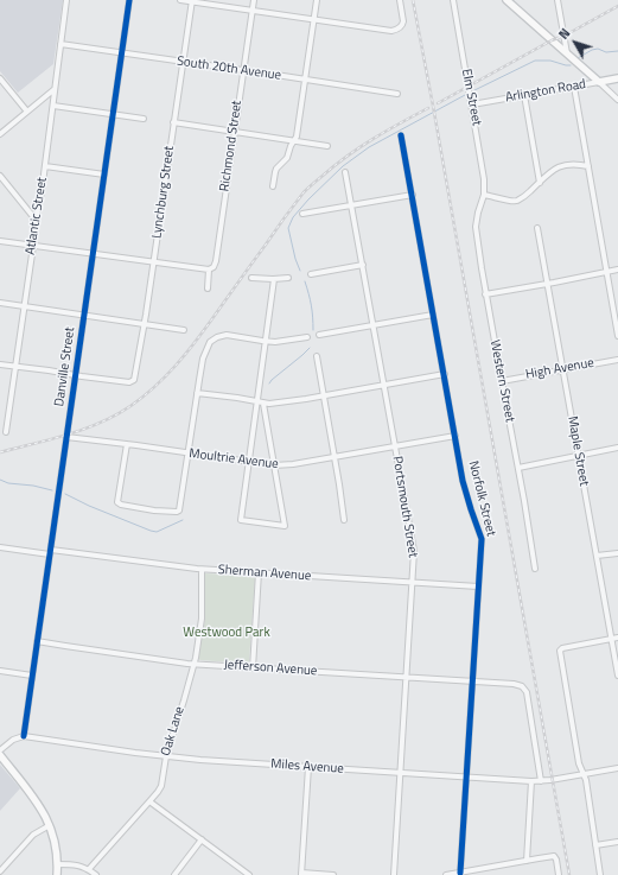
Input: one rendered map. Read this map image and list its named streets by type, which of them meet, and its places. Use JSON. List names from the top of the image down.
{
  "streets": {
    "main road": ["Arlington Road"],
    "street": [
      "South 20th Avenue",
      "Elm Street",
      "Richmond Street",
      "Lynchburg Street",
      "Atlantic Street",
      "Danville Street",
      "High Avenue",
      "Western Street",
      "Maple Street",
      "Moultrie Avenue",
      "Norfolk Street",
      "Portsmouth Street",
      "Sherman Avenue",
      "Jefferson Avenue",
      "Oak Lane",
      "Miles Avenue"
    ]
  },
  "crossings": [
    ["South 20th Avenue", "Richmond Street"],
    ["South 20th Avenue", "Lynchburg Street"],
    ["South 20th Avenue", "Atlantic Street"],
    ["South 20th Avenue", "Danville Street"],
    ["Arlington Road", "Elm Street"],
    ["Elm Street", "Western Street"],
    ["Lynchburg Street", "Danville Street"],
    ["Danville Street", "Moultrie Avenue"],
    ["Danville Street", "Sherman Avenue"],
    ["Danville Street", "Jefferson Avenue"],
    ["Danville Street", "Miles Avenue"],
    ["High Avenue", "Western Street"],
    ["High Avenue", "Maple Street"],
    ["Moultrie Avenue", "Norfolk Street"],
    ["Moultrie Avenue", "Portsmouth Street"],
    ["Norfolk Street", "Sherman Avenue"],
    ["Norfolk Street", "Jefferson Avenue"],
    ["Norfolk Street", "Miles Avenue"],
    ["Portsmouth Street", "Sherman Avenue"],
    ["Portsmouth Street", "Jefferson Avenue"],
    ["Portsmouth Street", "Miles Avenue"],
    ["Sherman Avenue", "Oak Lane"],
    ["Jefferson Avenue", "Oak Lane"],
    ["Jefferson Avenue", "Miles Avenue"],
    ["Oak Lane", "Miles Avenue"]
  ],
  "parks": ["Westwood Park"],
  "north": "top left"
}
